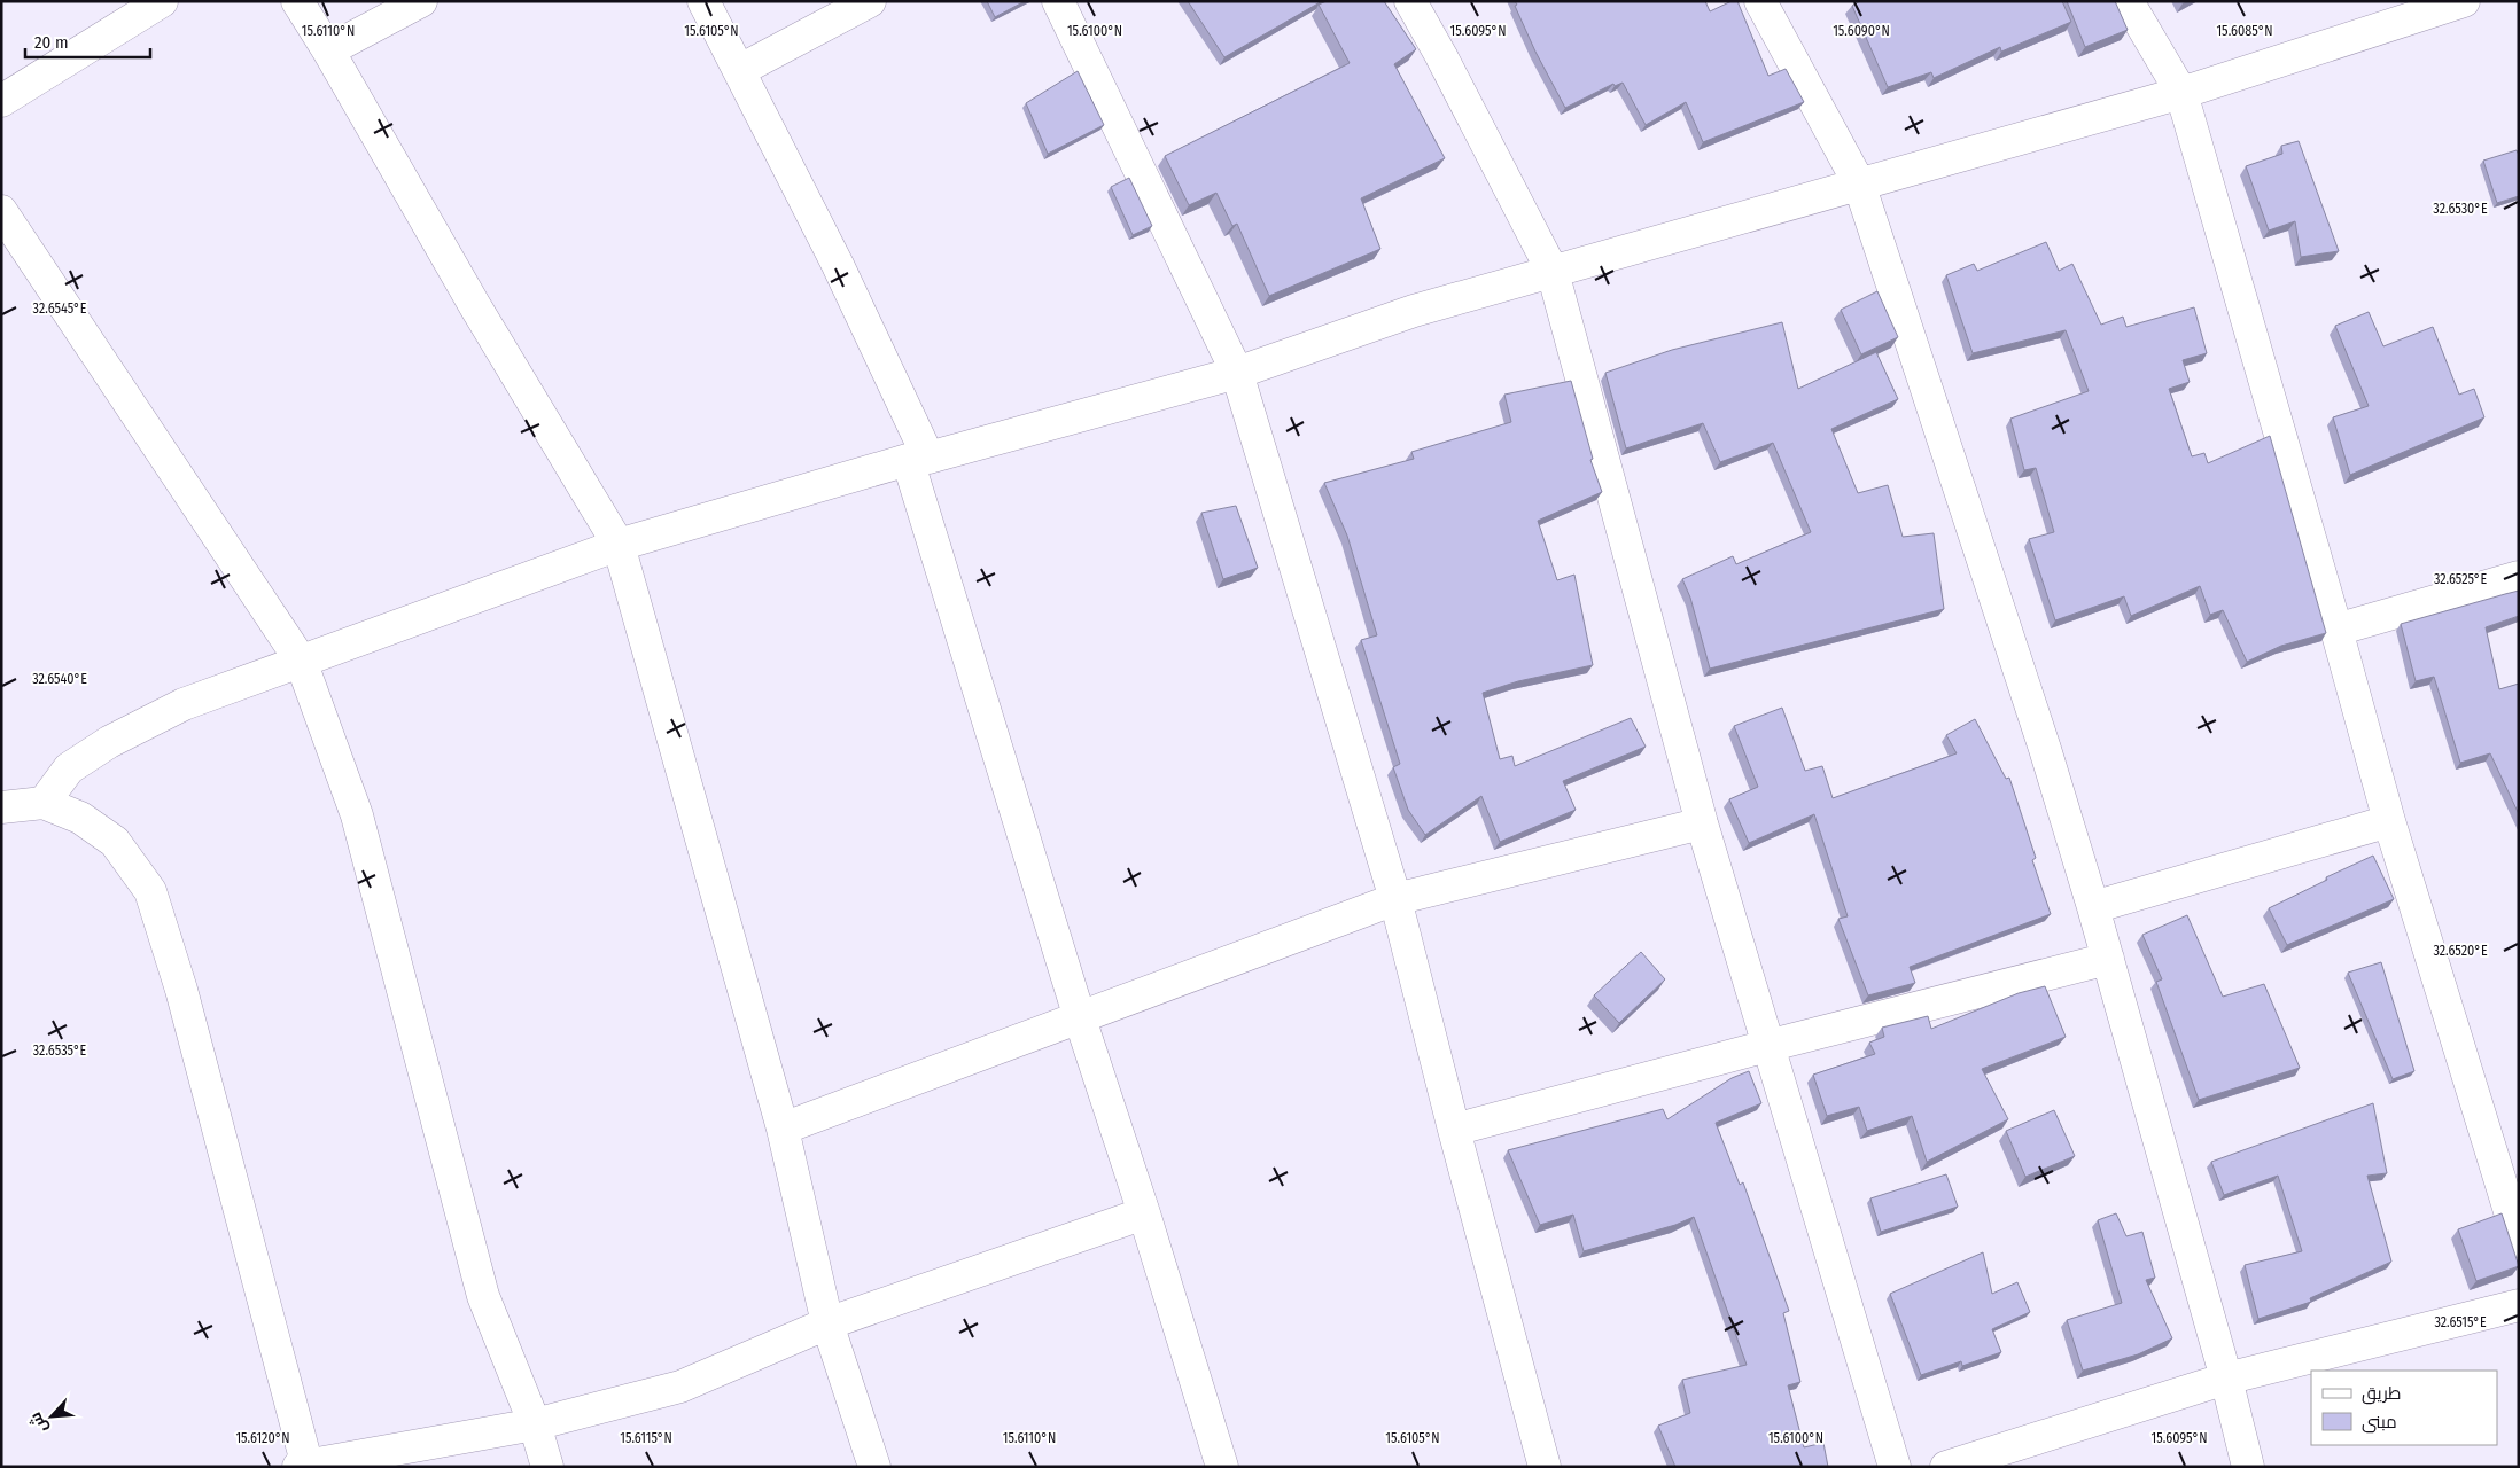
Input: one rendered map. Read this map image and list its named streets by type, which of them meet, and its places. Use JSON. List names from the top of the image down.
{
  "legend": ["طريق", "مبنى"],
  "scale_bar": "20 m",
  "north": "bottom left",
  "coordinates": [
    "15.6110°N",
    "15.6105°N",
    "15.6100°N",
    "15.6095°N",
    "15.6090°N",
    "15.6085°N",
    "32.6530°E",
    "32.6545°E",
    "32.6525°E",
    "32.6540°E",
    "32.6520°E",
    "32.6535°E",
    "32.6515°E",
    "15.6120°N",
    "15.6115°N"
  ]
}
